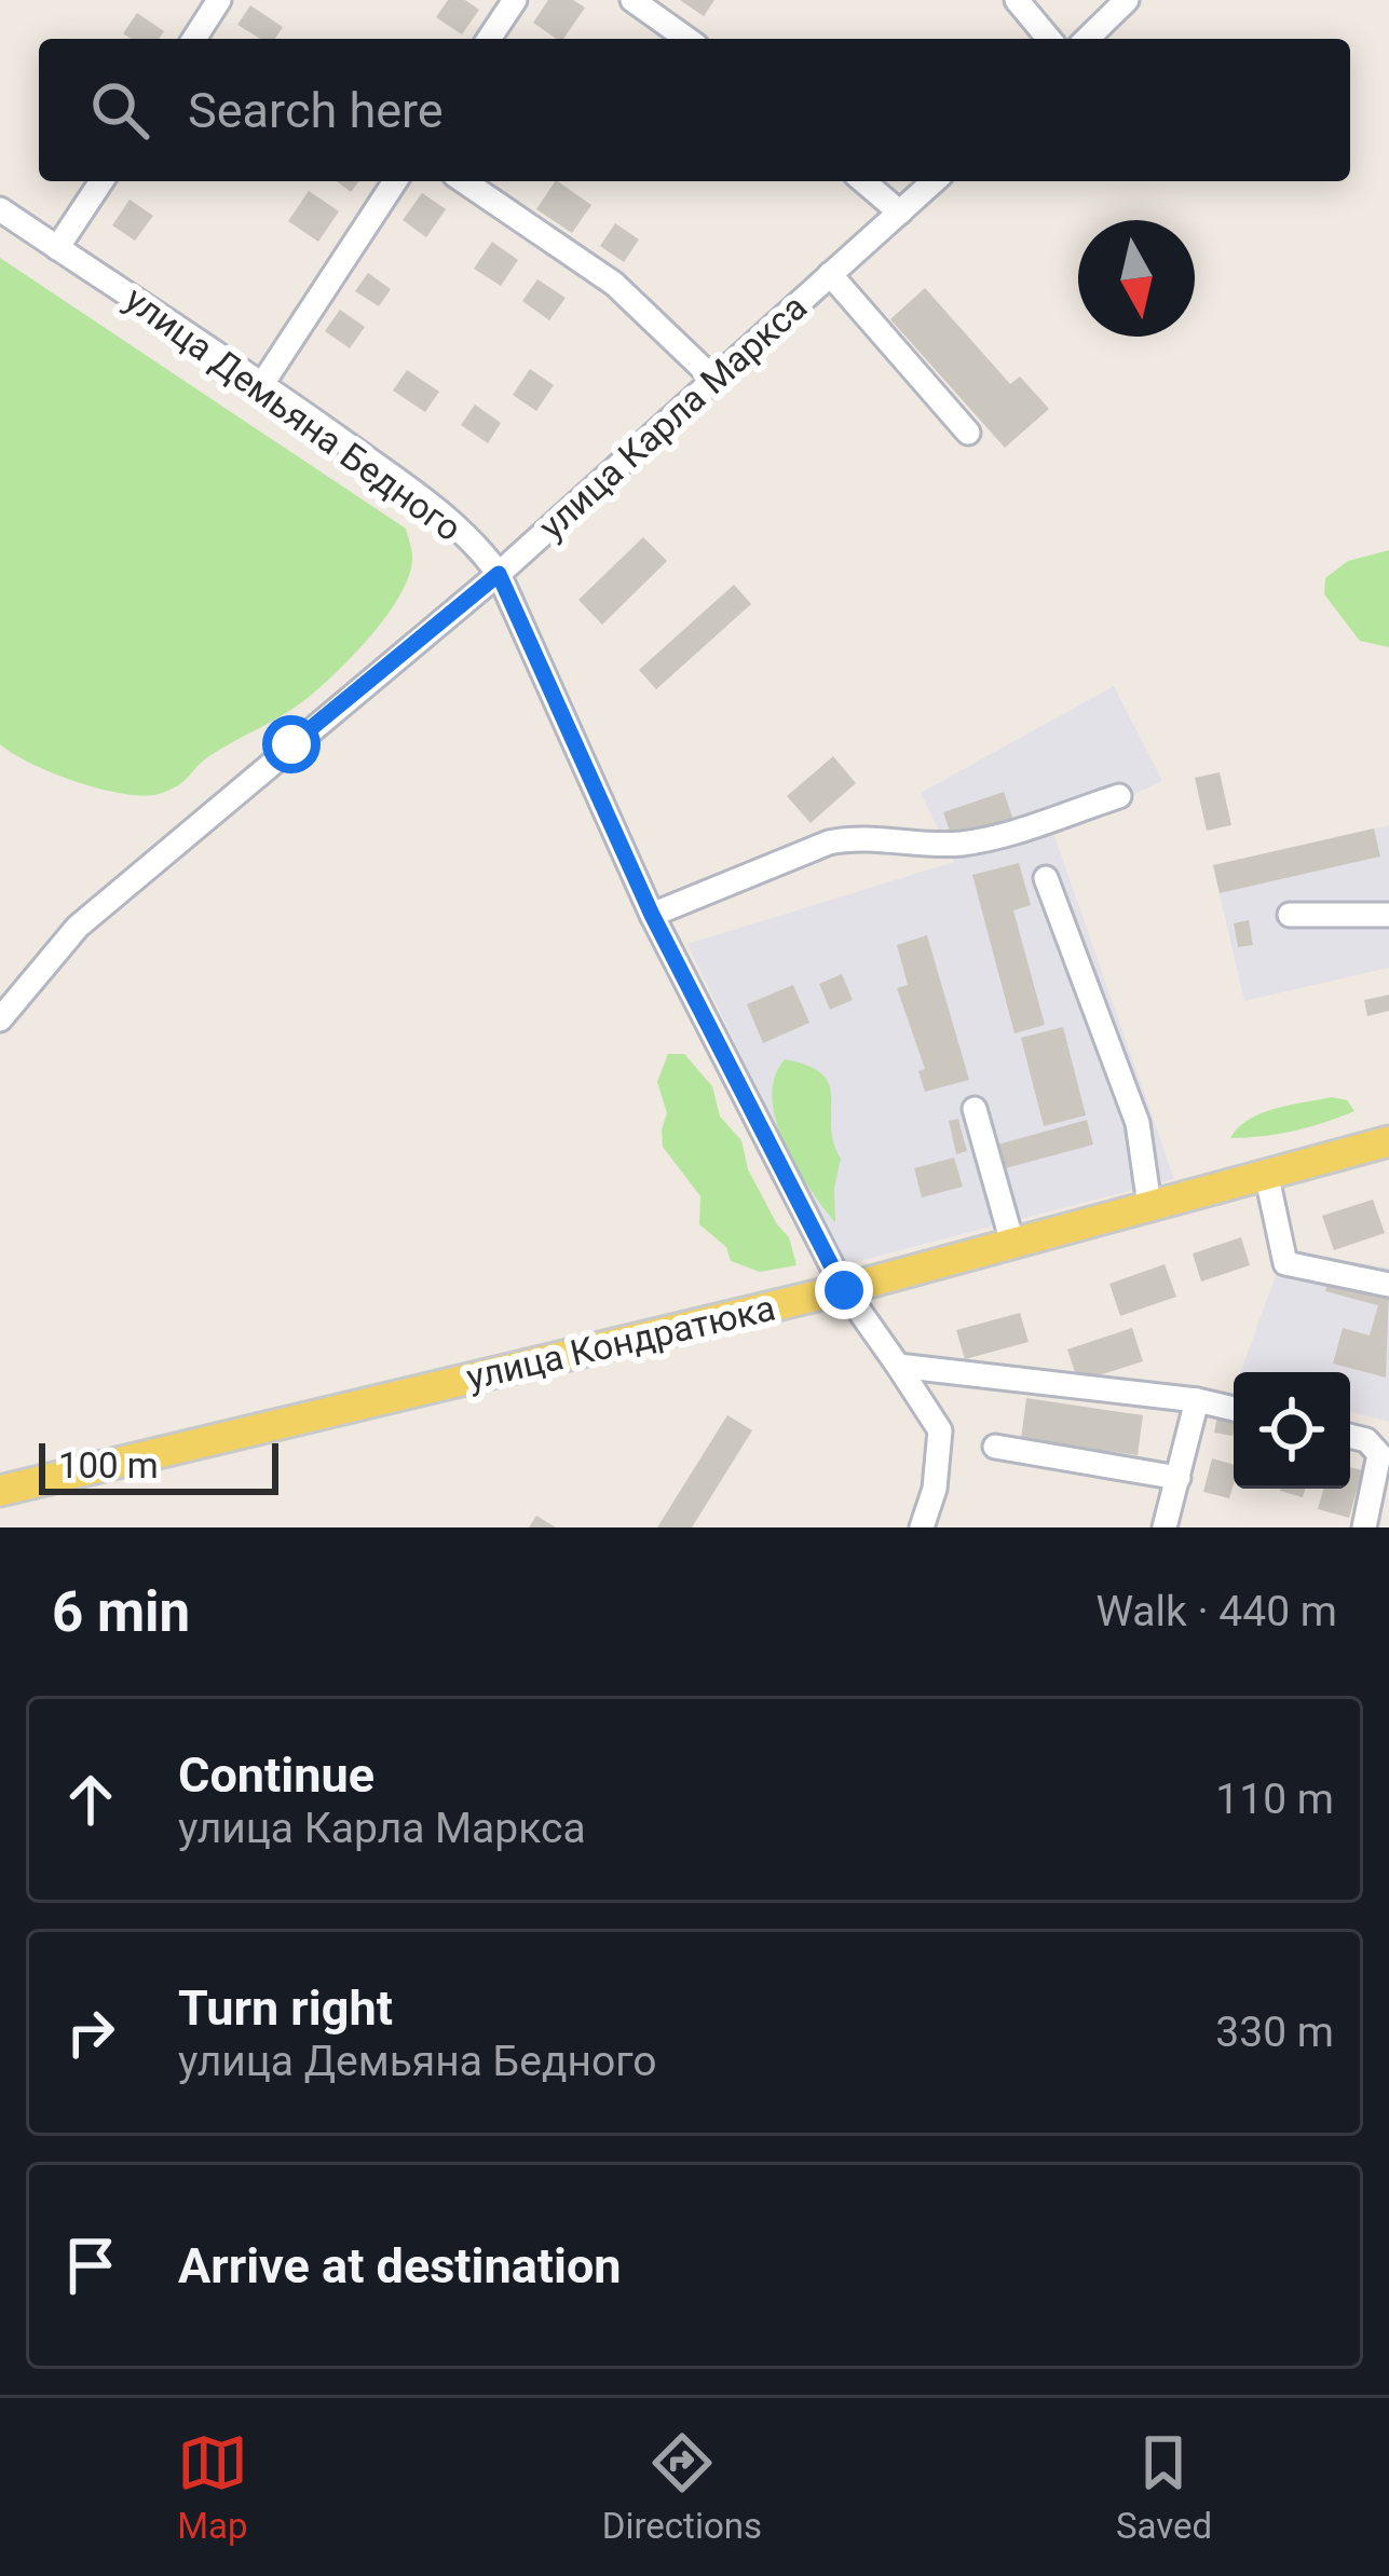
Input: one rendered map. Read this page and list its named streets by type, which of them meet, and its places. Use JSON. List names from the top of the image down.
{
  "streets": {
    "main road": ["улица Кондратюка"],
    "street": ["улица Демьяна Бедного", "улица Карла Маркса"]
  },
  "crossings": [
    ["улица Демьяна Бедного", "улица Карла Маркса"],
    ["улица Демьяна Бедного", "улица Кондратюка"]
  ],
  "scale_bar": "100 m",
  "north": "bottom",
  "page": {
    "search": "Search here",
    "scale": "100 m",
    "heading": ["6 min", "Walk · 440 m"],
    "list": [
      ["Continue", "улица Карла Маркса", "110 m"],
      ["Turn right", "улица Демьяна Бедного", "330 m"],
      "Arrive at destination"
    ],
    "nav": ["Map", "Directions", "Saved"]
  }
}
